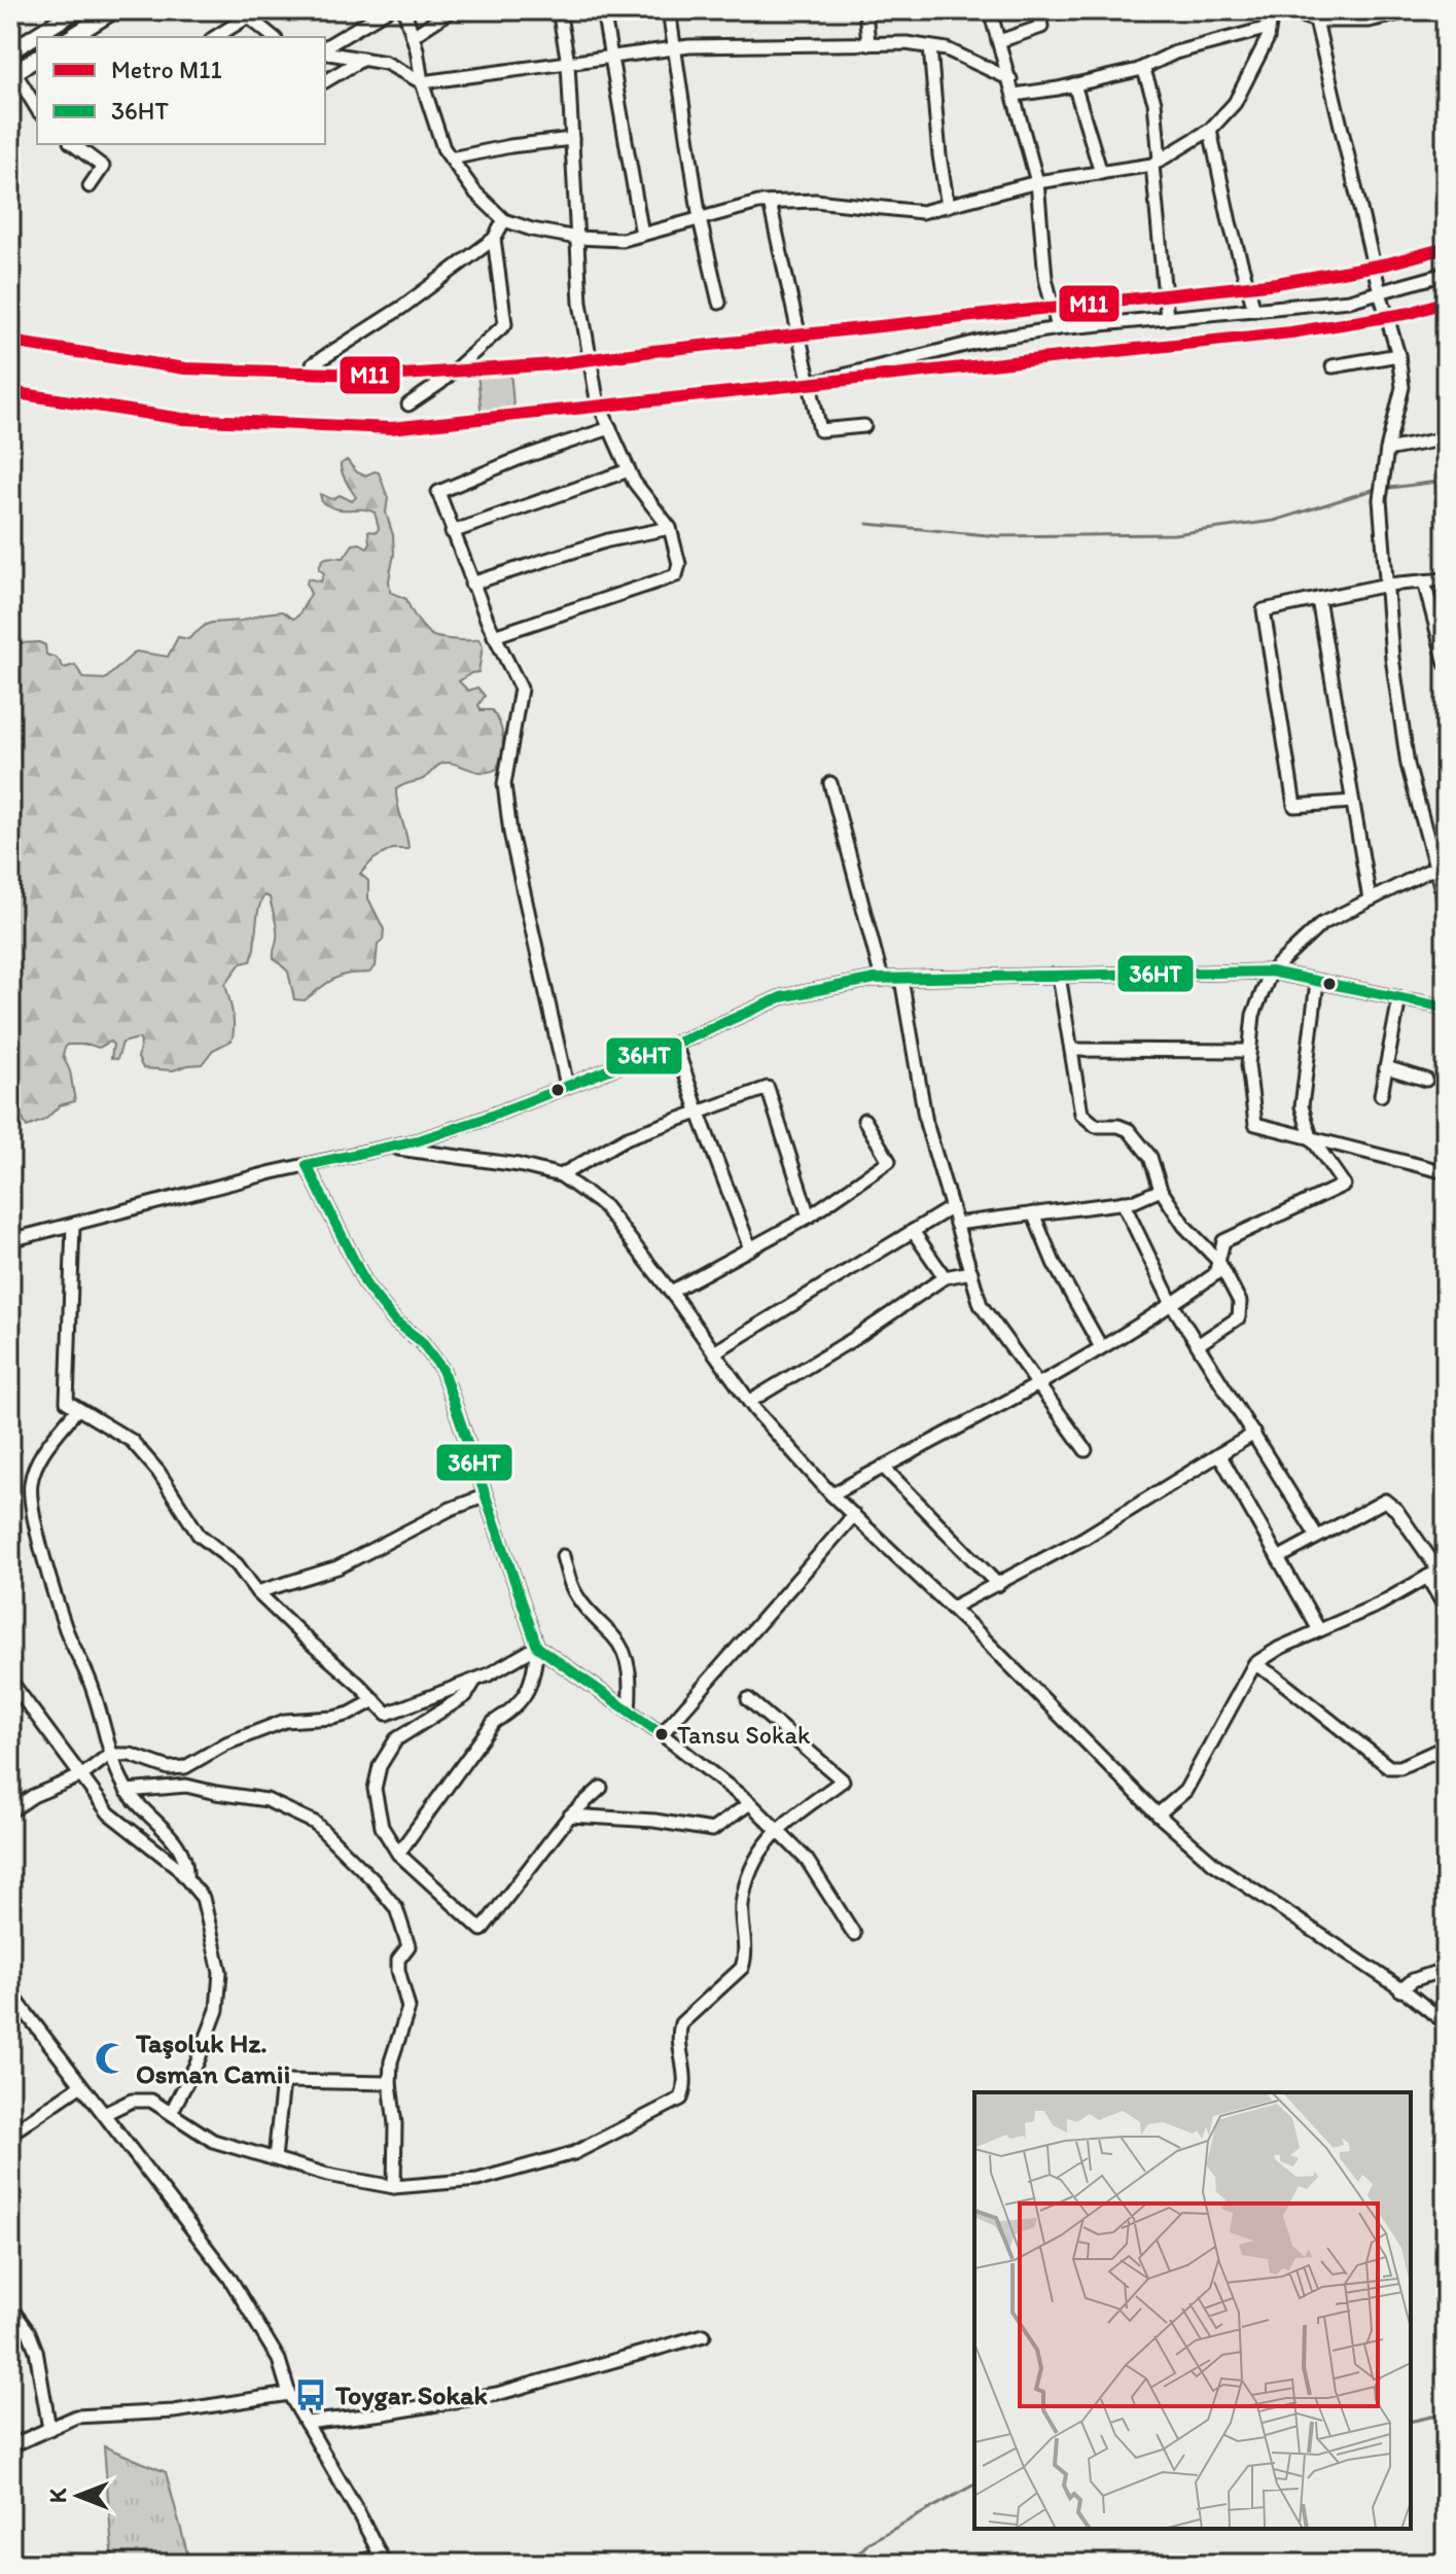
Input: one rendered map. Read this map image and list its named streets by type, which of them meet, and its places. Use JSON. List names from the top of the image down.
{
  "places": {
    "other": ["Tansu Sokak"],
    "mosque": ["Taşoluk Hz. Osman Camii"],
    "bus stop": ["Toygar Sokak"]
  },
  "lines": ["metro line M11", "transit line 36HT"],
  "legend": ["Metro M11", "36HT"],
  "north": "left"
}
